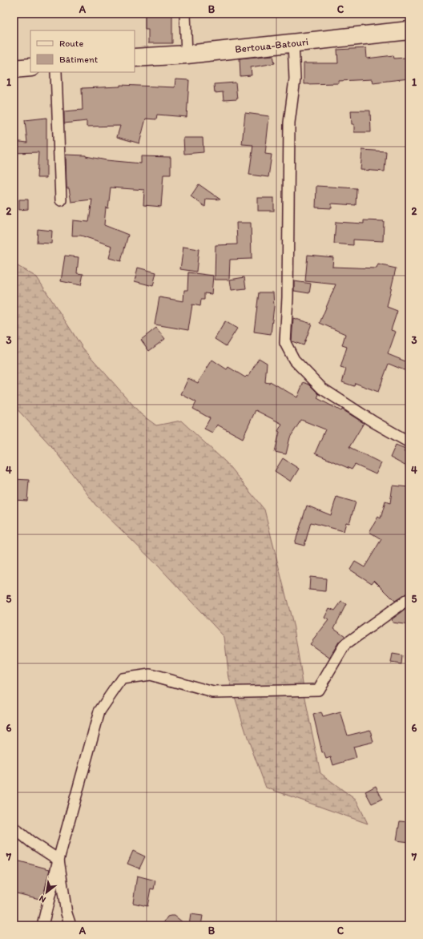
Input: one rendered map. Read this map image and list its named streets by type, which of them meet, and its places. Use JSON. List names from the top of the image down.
{
  "streets": {
    "highway": ["Bertoua-Batouri"]
  },
  "legend": ["Route", "Bâtiment"],
  "north": "bottom left",
  "grid": {
    "columns": ["A", "B", "C"],
    "rows": [
      "1",
      "2",
      "3",
      "4",
      "5",
      "6",
      "7"
    ]
  }
}
